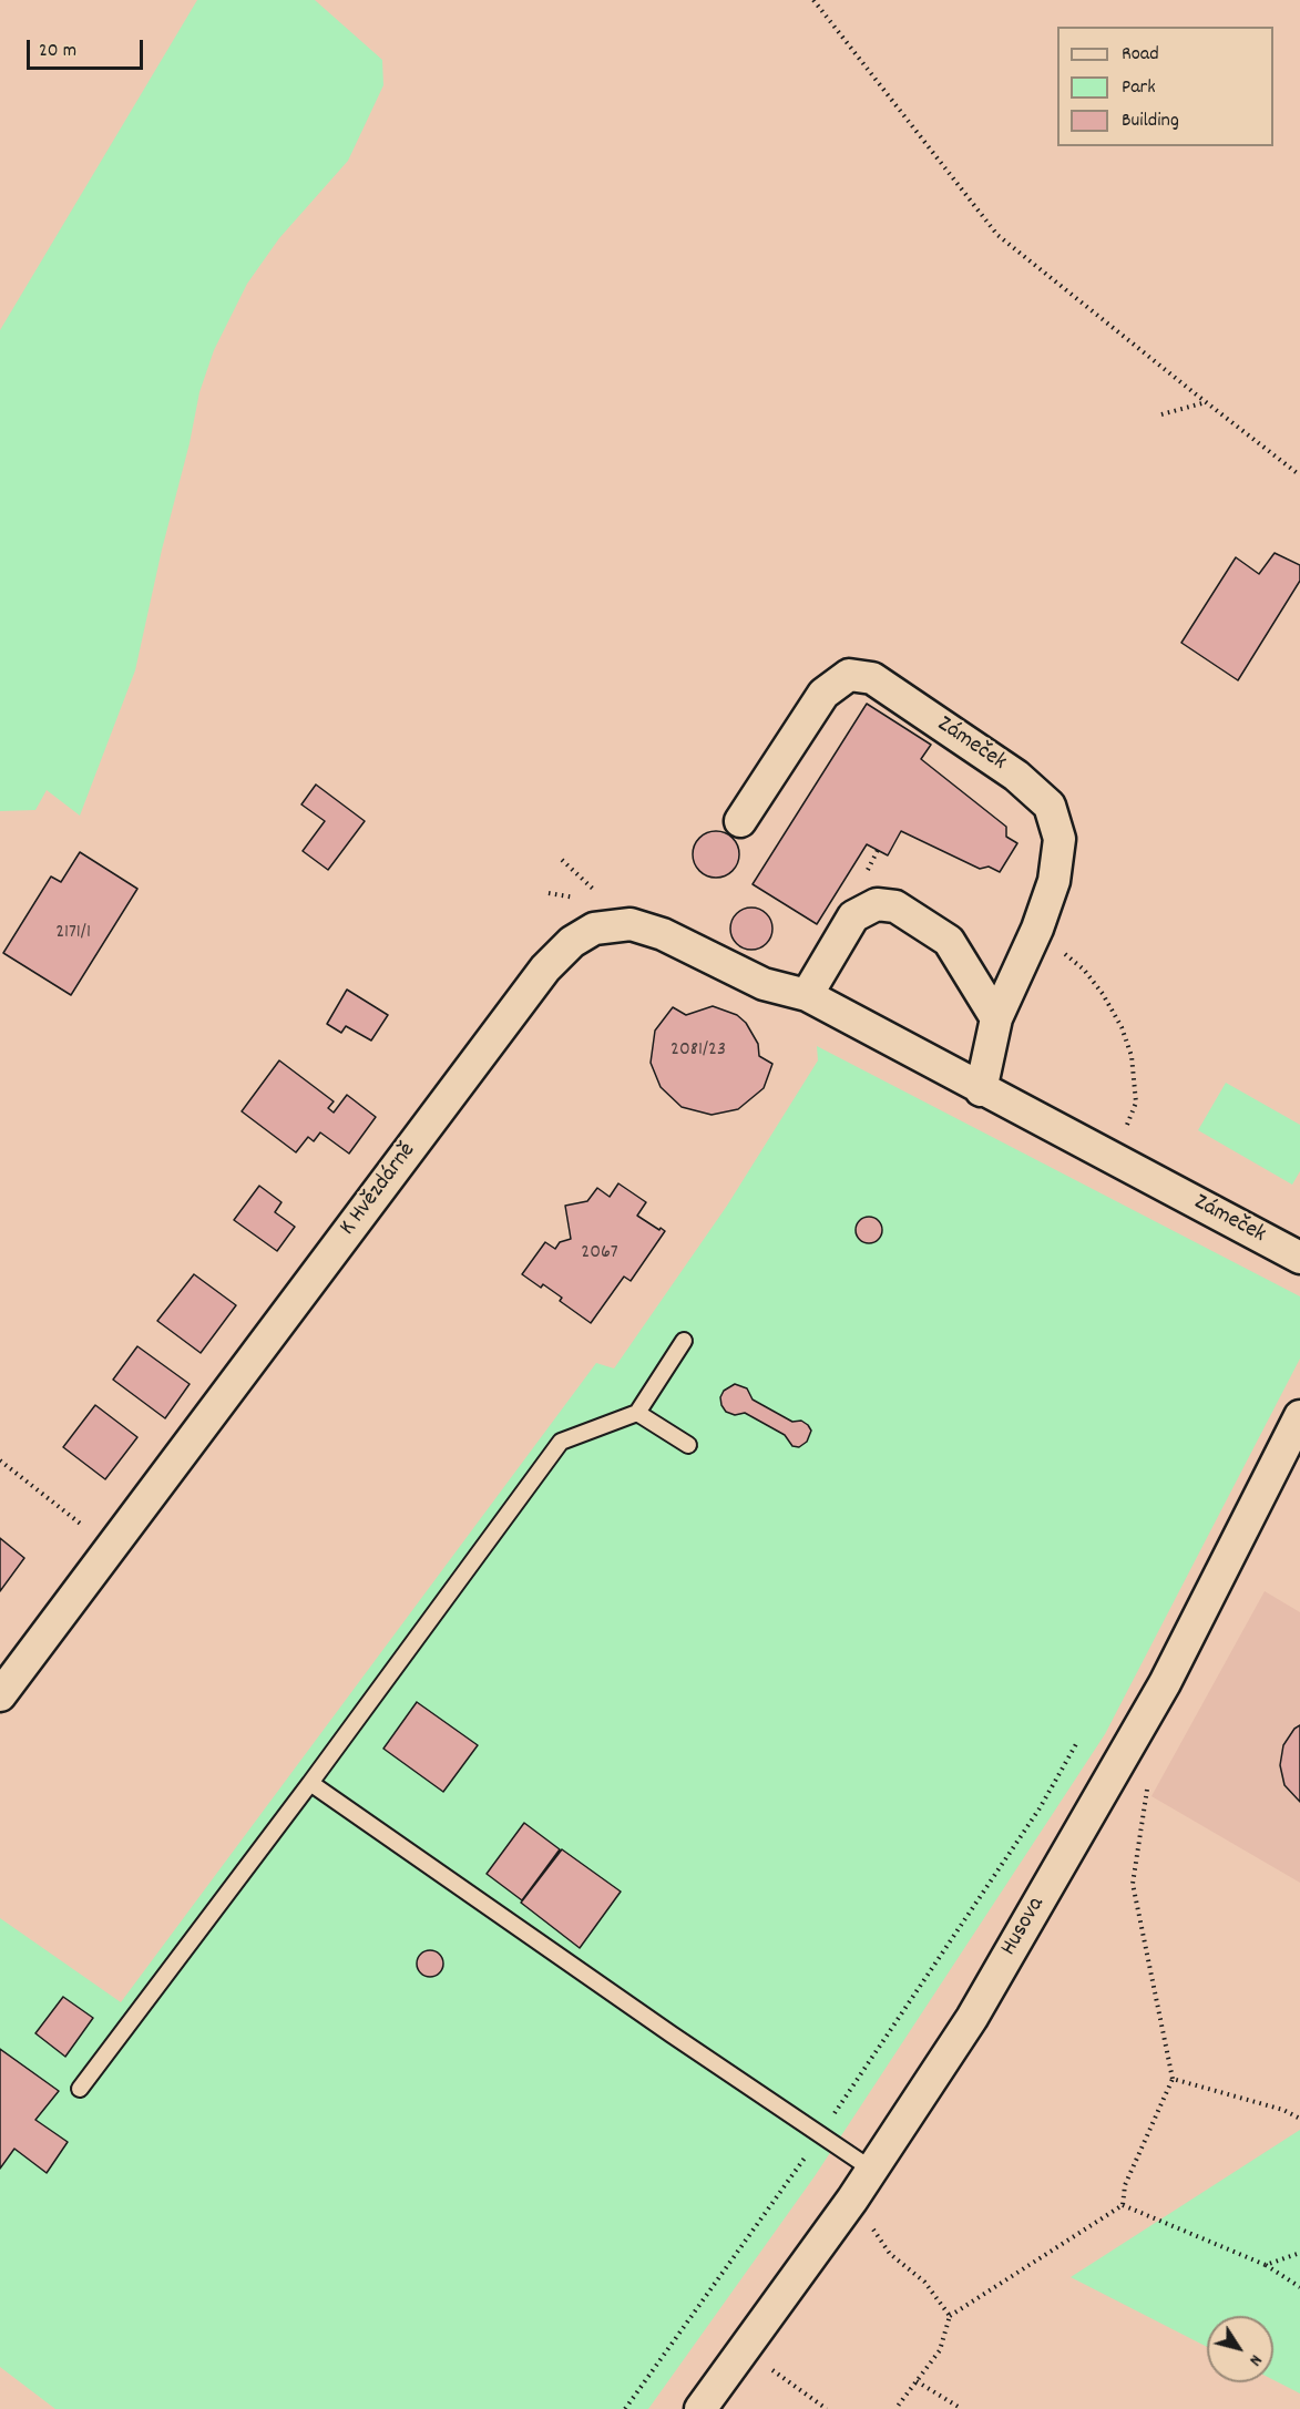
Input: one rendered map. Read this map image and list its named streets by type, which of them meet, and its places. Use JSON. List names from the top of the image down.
{
  "streets": {
    "street": ["Zámeček", "K Hvězdárně", "Husova"]
  },
  "crossings": [
    ["Zámeček", "K Hvězdárně"]
  ],
  "house_numbers": ["2171/1", "2081/23", "2067"],
  "legend": ["Road", "Park", "Building"],
  "scale_bar": "20 m",
  "north": "bottom right"
}
